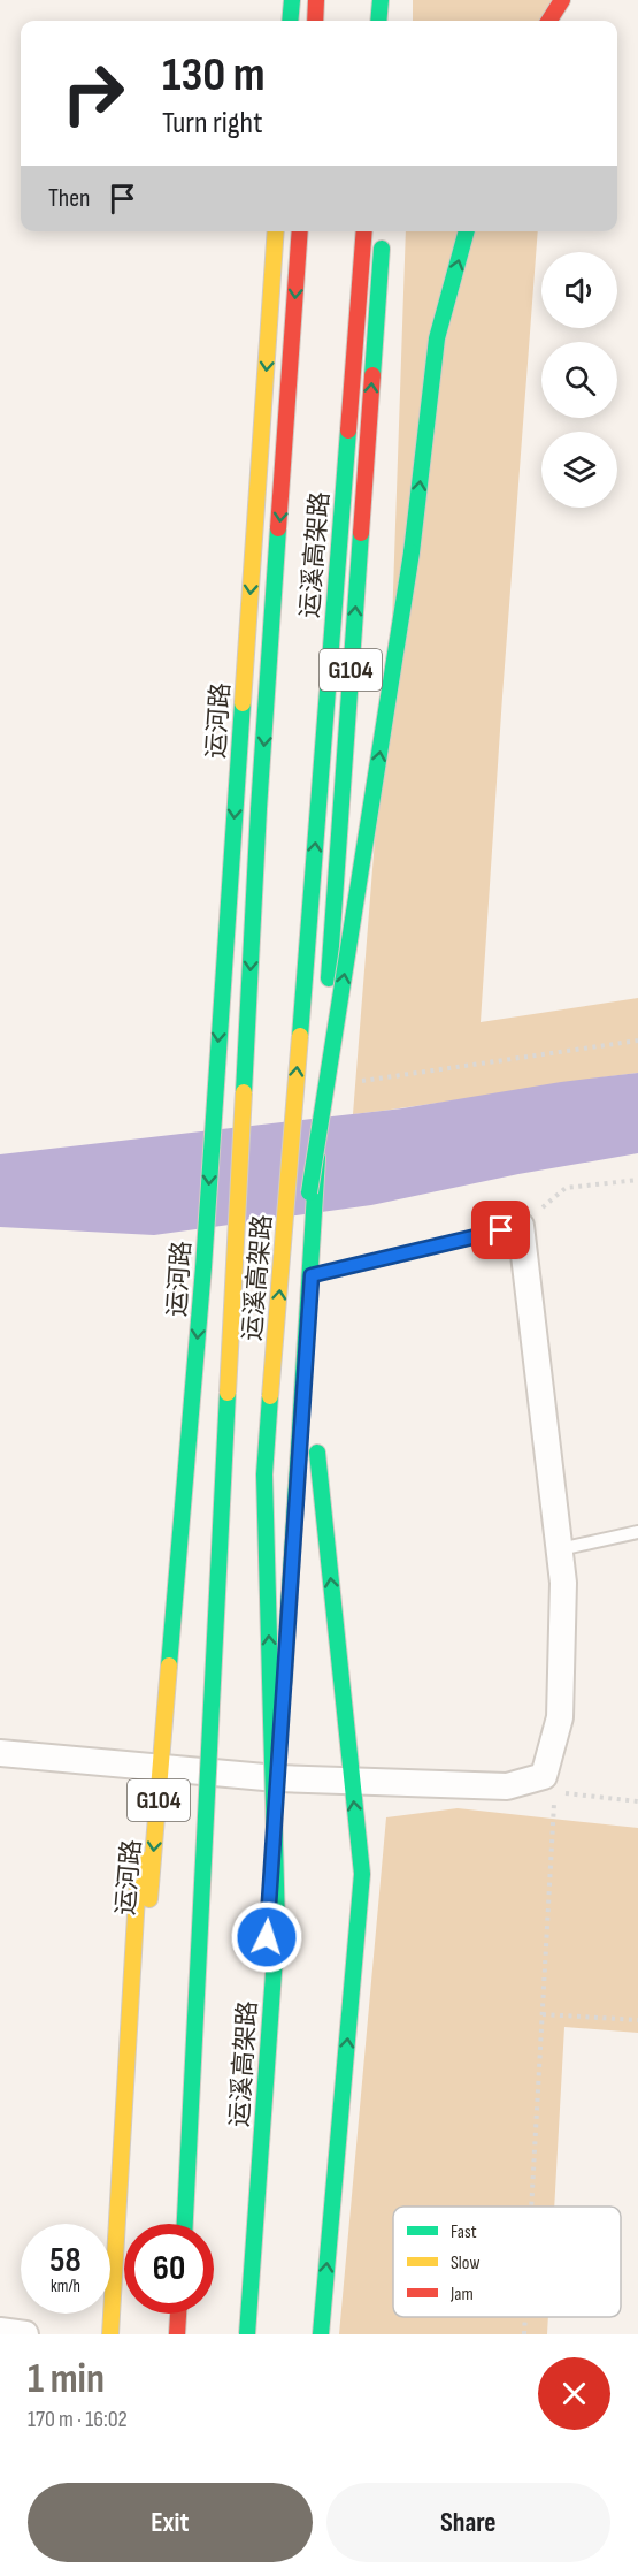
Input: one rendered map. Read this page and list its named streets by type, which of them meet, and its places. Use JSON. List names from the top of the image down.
{
  "streets": {
    "main road": ["运溪高架路", "G104", "运河路"]
  },
  "legend": ["Fast", "Slow", "Jam"],
  "page": {
    "turn": ["130 m", "Turn right"],
    "then": "Then",
    "speed": "58 km/h",
    "limit": "60",
    "heading": ["1 min", "170 m · 16:02"],
    "buttons": ["Exit", "Share"]
  }
}
